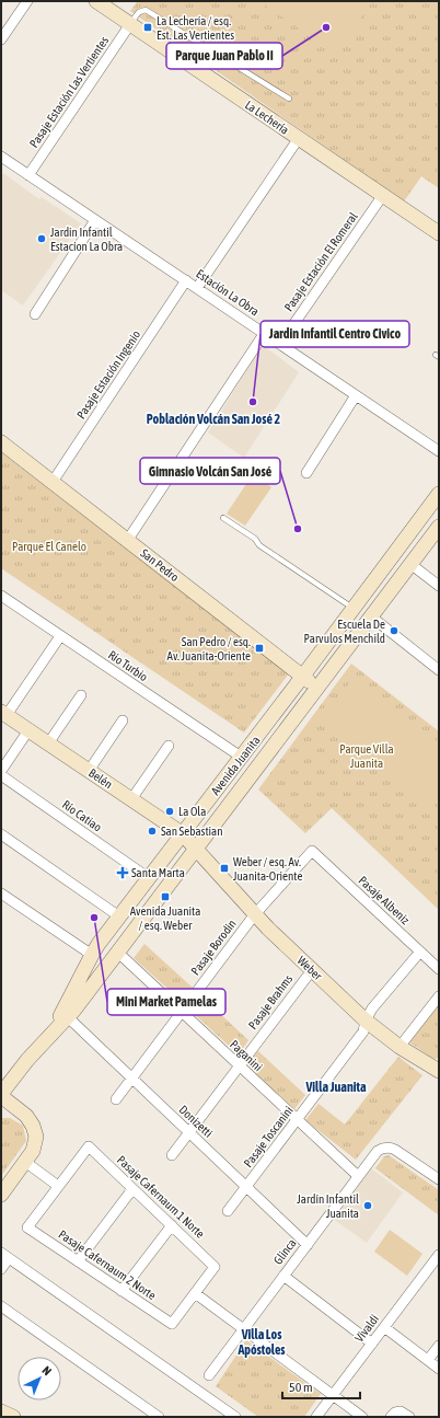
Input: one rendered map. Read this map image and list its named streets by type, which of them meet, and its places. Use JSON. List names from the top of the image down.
{
  "streets": {
    "main road": [
      "La Lechería",
      "San Pedro",
      "Avenida Juanita",
      "Belén",
      "Weber"
    ],
    "street": [
      "Pasaje Estación Las Vertientes",
      "Pasaje Estación El Romeral",
      "Estación La Obra",
      "Pasaje Estación Ingenio",
      "Río Turbio",
      "Río Catiao",
      "Pasaje Albeniz",
      "Pasaje Borodin",
      "Pasaje Brahms",
      "Paganini",
      "Donizetti",
      "Pasaje Toscanini",
      "Pasaje Cafernaum 1 Norte",
      "Glinca",
      "Pasaje Cafernaum 2 Norte",
      "Vivaldi"
    ]
  },
  "crossings": [
    ["Pasaje Estación Las Vertientes", "La Lechería"],
    ["Pasaje Estación Las Vertientes", "Estación La Obra"],
    ["La Lechería", "Pasaje Estación El Romeral"],
    ["Pasaje Estación El Romeral", "Estación La Obra"],
    ["Estación La Obra", "Pasaje Estación Ingenio"],
    ["Pasaje Estación Ingenio", "San Pedro"],
    ["San Pedro", "Avenida Juanita"],
    ["Río Turbio", "Avenida Juanita"],
    ["Avenida Juanita", "Belén"],
    ["Avenida Juanita", "Río Catiao"],
    ["Avenida Juanita", "Weber"],
    ["Avenida Juanita", "Paganini"],
    ["Avenida Juanita", "Donizetti"],
    ["Belén", "Weber"],
    ["Pasaje Albeniz", "Pasaje Borodin"],
    ["Pasaje Albeniz", "Pasaje Toscanini"],
    ["Pasaje Borodin", "Weber"],
    ["Pasaje Borodin", "Paganini"],
    ["Pasaje Borodin", "Donizetti"],
    ["Weber", "Pasaje Brahms"],
    ["Weber", "Pasaje Toscanini"],
    ["Pasaje Brahms", "Paganini"],
    ["Pasaje Brahms", "Donizetti"],
    ["Paganini", "Pasaje Toscanini"],
    ["Paganini", "Glinca"],
    ["Donizetti", "Pasaje Toscanini"],
    ["Donizetti", "Glinca"],
    ["Pasaje Cafernaum 1 Norte", "Pasaje Cafernaum 2 Norte"]
  ],
  "districts": ["Población Volcán San José 2", "Villa Juanita", "Villa Los Apóstoles"],
  "parks": ["Parque El Canelo", "Parque Villa Juanita"],
  "places": {
    "transit": [
      "La Lechería / esq. Est. Las Vertientes",
      "San Pedro / esq. Av. Juanita-Oriente",
      "Weber / esq. Av. Juanita-Oriente",
      "Avenida Juanita / esq. Weber"
    ],
    "other": [
      "Parque Juan Pablo II",
      "Jardin Infantil Estacíon La Obra",
      "Jardin Infantil Centro Civico",
      "Gimnasio Volcán San José",
      "Escuela De Parvulos Menchild",
      "La Ola",
      "San Sebastian",
      "Mini Market Pamelas",
      "Jardín Infantil Juanita"
    ],
    "health": ["Santa Marta"]
  },
  "scale_bar": "50 m",
  "north": "top right"
}
